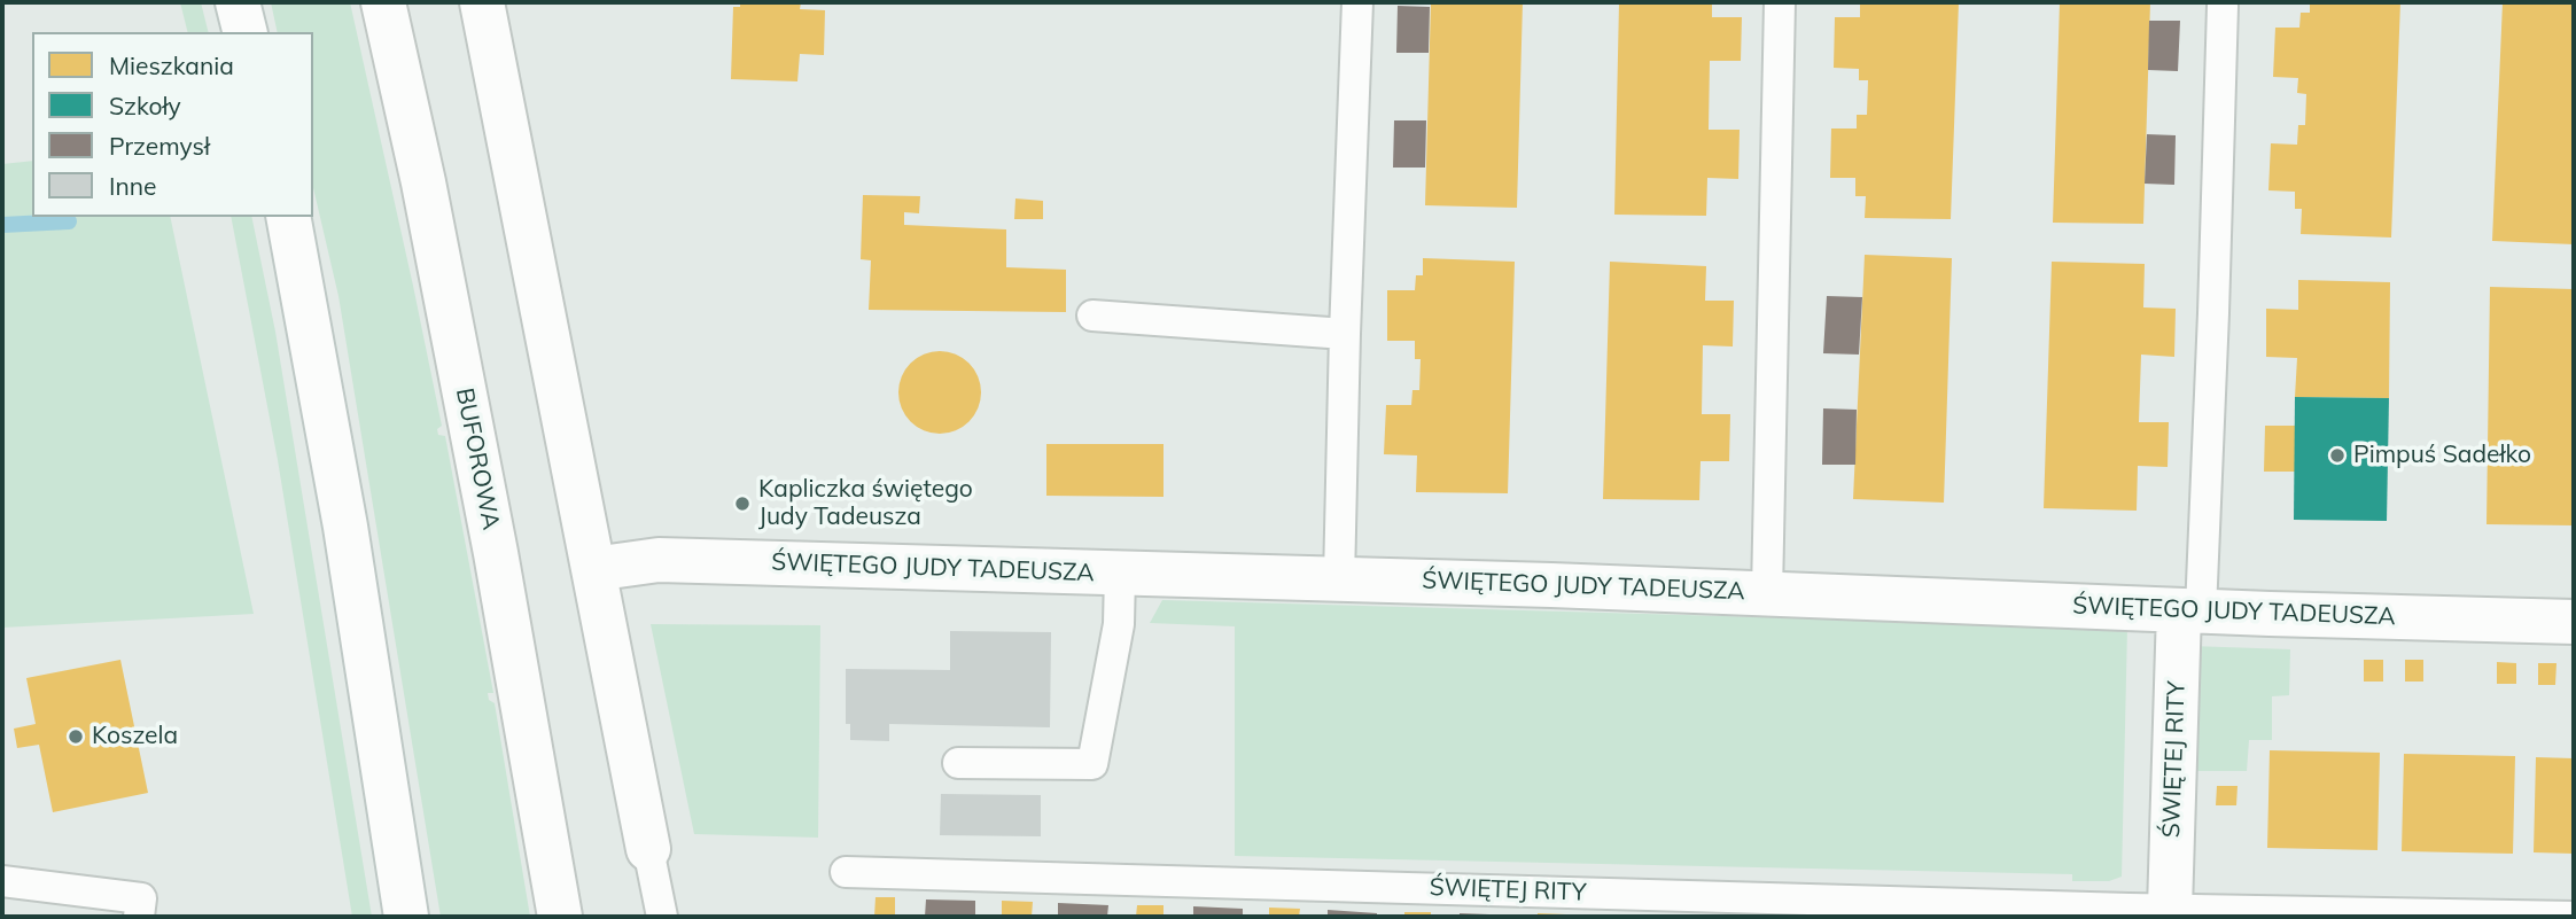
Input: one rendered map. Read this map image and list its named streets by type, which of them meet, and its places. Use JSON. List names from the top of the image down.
{
  "streets": {
    "street": ["BUFOROWA", "ŚWIĘTEGO JUDY TADEUSZA", "ŚWIĘTEJ RITY"]
  },
  "crossings": [
    ["ŚWIĘTEGO JUDY TADEUSZA", "ŚWIĘTEJ RITY"]
  ],
  "places": ["Pimpuś Sadełko", "Kapliczka świętego Judy Tadeusza", "Koszela"],
  "legend": [
    "Mieszkania",
    "Szkoły",
    "Przemysł",
    "Inne"
  ]
}
